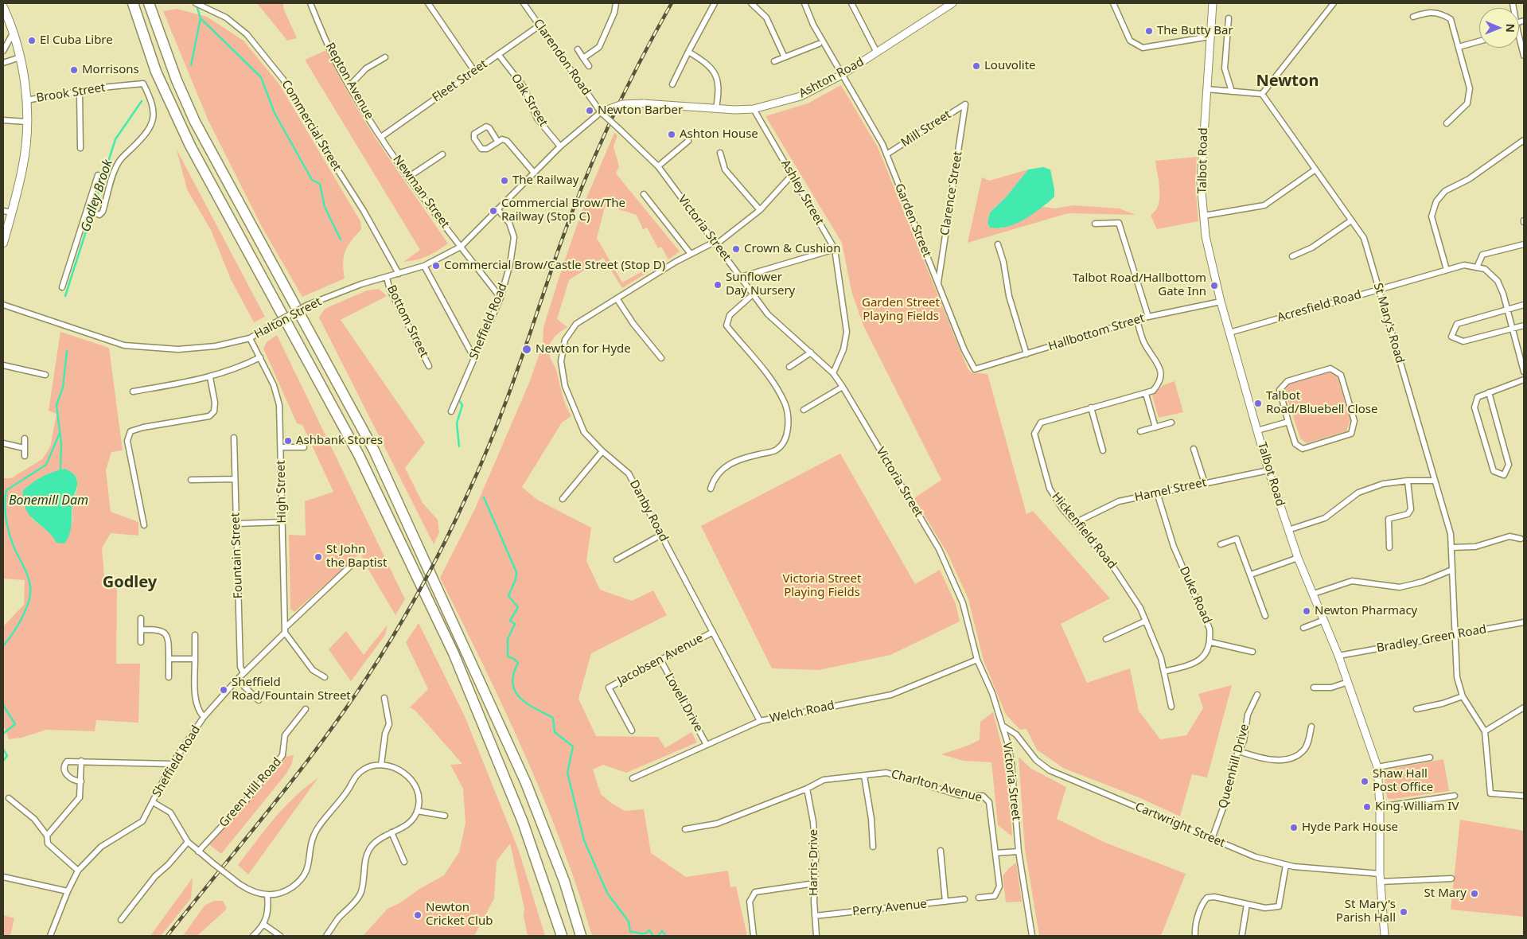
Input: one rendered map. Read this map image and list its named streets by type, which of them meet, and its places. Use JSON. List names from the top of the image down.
{
  "streets": {
    "street": [
      "Clarendon Road",
      "Ashton Road",
      "Repton Avenue",
      "Fleet Street",
      "Brook Street",
      "Oak Street",
      "Commercial Street",
      "Mill Street",
      "Talbot Road",
      "Newman Street",
      "Ashley Street",
      "Clarence Street",
      "Garden Street",
      "Victoria Street",
      "Acresfield Road",
      "Halton Street",
      "Bottom Street",
      "Sheffield Road",
      "St Mary's Road",
      "Hallbottom Street",
      "Hamel Street",
      "High Street",
      "Danby Road",
      "Hickenfield Road",
      "Fountain Street",
      "Duke Road",
      "Bradley Green Road",
      "Jacobsen Avenue",
      "Lovell Drive",
      "Welch Road",
      "Queenhill Drive",
      "Charlton Avenue",
      "Green Hill Road",
      "Cartwright Street",
      "Harris Drive",
      "Perry Avenue"
    ]
  },
  "crossings": [
    ["Clarendon Road", "Ashton Road"],
    ["Clarendon Road", "Fleet Street"],
    ["Clarendon Road", "Victoria Street"],
    ["Clarendon Road", "Halton Street"],
    ["Ashton Road", "Ashley Street"],
    ["Ashton Road", "Garden Street"],
    ["Ashton Road", "Victoria Street"],
    ["Ashton Road", "Halton Street"],
    ["Repton Avenue", "Fleet Street"],
    ["Repton Avenue", "Newman Street"],
    ["Fleet Street", "Oak Street"],
    ["Fleet Street", "Newman Street"],
    ["Oak Street", "Halton Street"],
    ["Commercial Street", "Halton Street"],
    ["Mill Street", "Clarence Street"],
    ["Mill Street", "Garden Street"],
    ["Talbot Road", "Acresfield Road"],
    ["Talbot Road", "Hallbottom Street"],
    ["Talbot Road", "Hamel Street"],
    ["Talbot Road", "Bradley Green Road"],
    ["Talbot Road", "Cartwright Street"],
    ["Newman Street", "Halton Street"],
    ["Newman Street", "Sheffield Road"],
    ["Ashley Street", "Victoria Street"],
    ["Ashley Street", "Danby Road"],
    ["Clarence Street", "Garden Street"],
    ["Garden Street", "Hallbottom Street"],
    ["Victoria Street", "Halton Street"],
    ["Victoria Street", "Danby Road"],
    ["Victoria Street", "Welch Road"],
    ["Victoria Street", "Cartwright Street"],
    ["Acresfield Road", "St Mary's Road"],
    ["Halton Street", "Bottom Street"],
    ["Halton Street", "Sheffield Road"],
    ["Halton Street", "High Street"],
    ["Sheffield Road", "High Street"],
    ["Sheffield Road", "Fountain Street"],
    ["St Mary's Road", "Bradley Green Road"],
    ["Hallbottom Street", "Hickenfield Road"],
    ["Hamel Street", "Hickenfield Road"],
    ["Hamel Street", "Duke Road"],
    ["Danby Road", "Jacobsen Avenue"],
    ["Danby Road", "Welch Road"],
    ["Jacobsen Avenue", "Lovell Drive"],
    ["Lovell Drive", "Welch Road"],
    ["Queenhill Drive", "Cartwright Street"],
    ["Charlton Avenue", "Harris Drive"],
    ["Harris Drive", "Perry Avenue"]
  ],
  "districts": ["Newton", "Godley"],
  "water": ["Godley Brook", "Bonemill Dam"],
  "parks": ["Garden Street Playing Fields", "Victoria Street Playing Fields"],
  "places": [
    "The Butty Bar",
    "El Cuba Libre",
    "Louvolite",
    "Morrisons",
    "Newton Barber",
    "Ashton House",
    "The Railway",
    "Commercial Brow/The Railway (Stop C)",
    "Crown & Cushion",
    "Commercial Brow/Castle Street (Stop D)",
    "Sunflower Day Nursery",
    "Talbot Road/Hallbottom Gate Inn",
    "Newton for Hyde",
    "Talbot Road/Bluebell Close",
    "Ashbank Stores",
    "St John the Baptist",
    "Newton Pharmacy",
    "Sheffield Road/Fountain Street",
    "Shaw Hall Post Office",
    "King William IV",
    "Hyde Park House",
    "St Mary",
    "St Mary's Parish Hall",
    "Newton Cricket Club"
  ],
  "north": "right"
}
